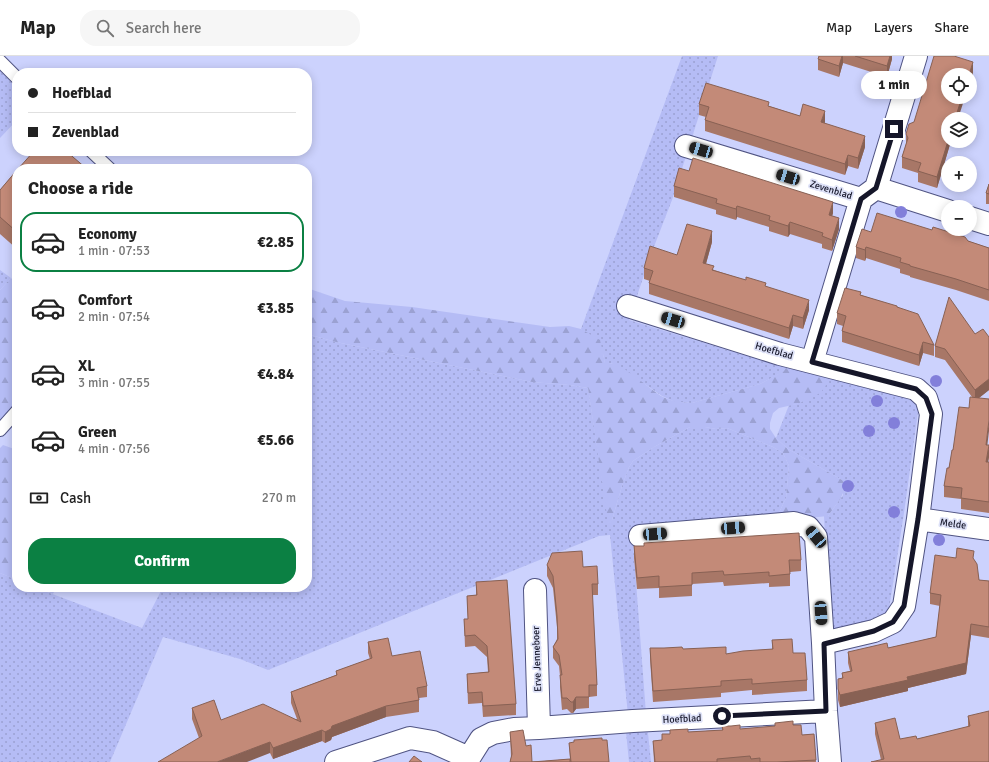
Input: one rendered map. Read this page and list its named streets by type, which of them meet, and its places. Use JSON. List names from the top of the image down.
{
  "streets": {
    "street": [
      "Zevenblad",
      "Hoefblad",
      "Melde",
      "Erve Jenneboer"
    ]
  },
  "crossings": [
    ["Zevenblad", "Hoefblad"],
    ["Hoefblad", "Melde"],
    ["Hoefblad", "Erve Jenneboer"]
  ],
  "page": {
    "header": "Map",
    "search": "Search here",
    "nav": ["Map", "Layers", "Share"],
    "map_buttons": ["+", "−"],
    "banner": ["Hoefblad", "Zevenblad"],
    "bubble": "1 min",
    "heading": "Choose a ride",
    "list": [
      {
        "name": "Economy",
        "note": "1 min · 07:53",
        "value": "€2.85"
      },
      {
        "name": "Comfort",
        "note": "2 min · 07:54",
        "value": "€3.85"
      },
      {
        "name": "XL",
        "note": "3 min · 07:55",
        "value": "€4.84"
      },
      {
        "name": "Green",
        "note": "4 min · 07:56",
        "value": "€5.66"
      }
    ],
    "pay": ["Cash", "270 m"],
    "buttons": "Confirm"
  }
}
